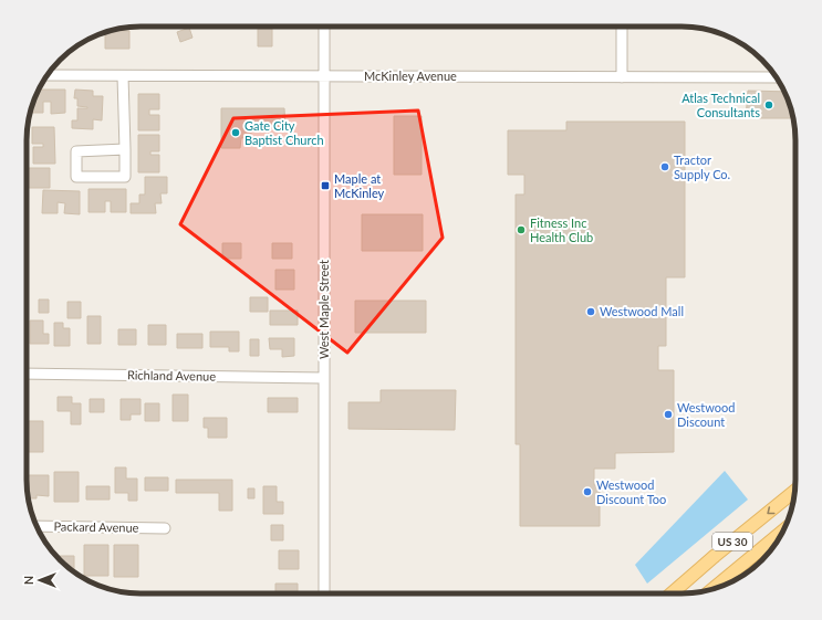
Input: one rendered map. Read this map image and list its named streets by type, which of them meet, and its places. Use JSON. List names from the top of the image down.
{
  "streets": {
    "main road": ["US 30"],
    "street": [
      "McKinley Avenue",
      "West Maple Street",
      "Richland Avenue",
      "Packard Avenue"
    ]
  },
  "crossings": [
    ["McKinley Avenue", "West Maple Street"],
    ["West Maple Street", "Richland Avenue"]
  ],
  "places": {
    "other": [
      "Atlas Technical Consultants",
      "Gate City Baptist Church",
      "Tractor Supply Co.",
      "Fitness Inc Health Club",
      "Westwood Mall",
      "Westwood Discount",
      "Westwood Discount Too"
    ],
    "transit": ["Maple at McKinley"]
  },
  "north": "left"
}
